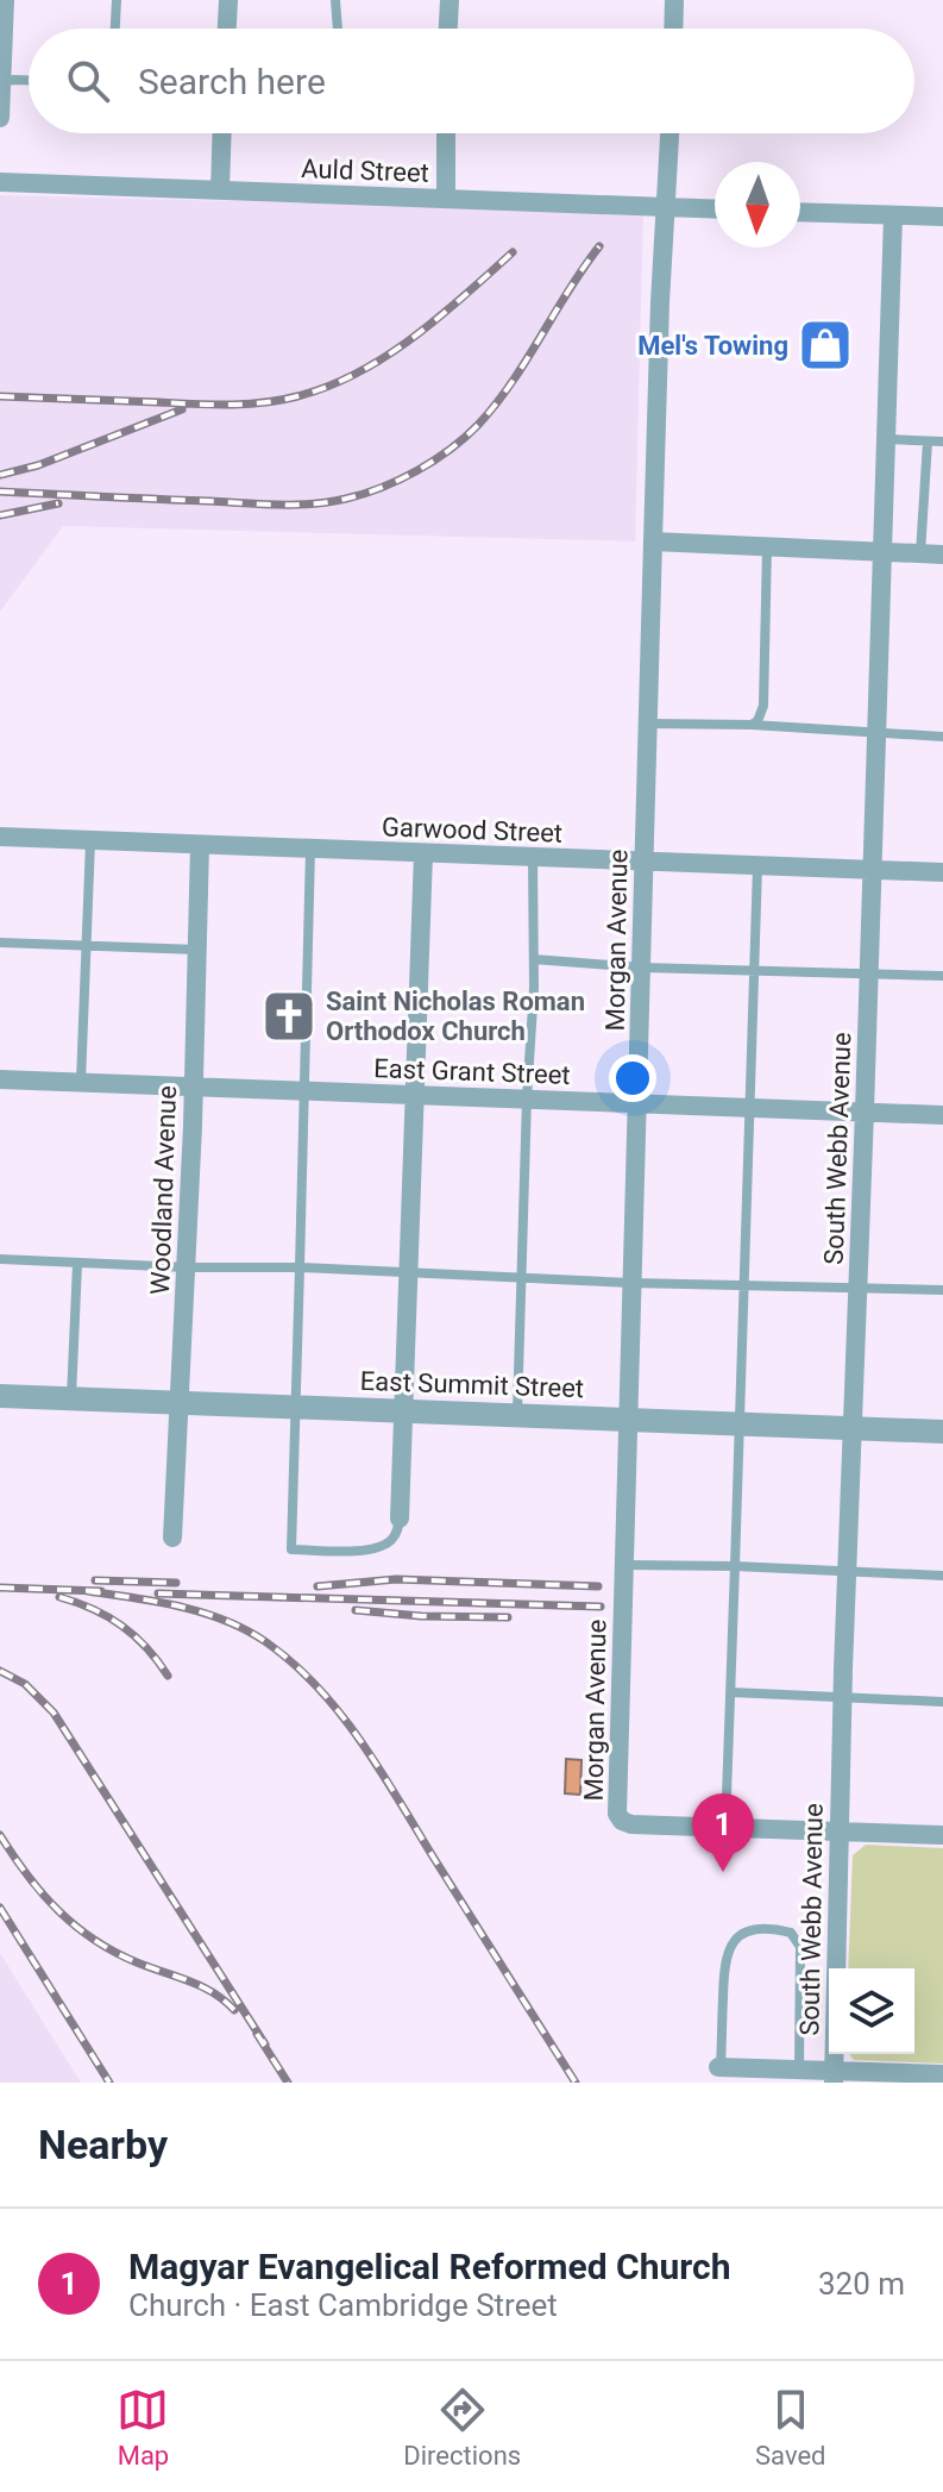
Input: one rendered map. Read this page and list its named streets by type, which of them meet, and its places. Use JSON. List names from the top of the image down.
{
  "streets": {
    "street": [
      "Auld Street",
      "Garwood Street",
      "Morgan Avenue",
      "East Grant Street",
      "South Webb Avenue",
      "Woodland Avenue",
      "East Summit Street"
    ]
  },
  "crossings": [
    ["Auld Street", "Morgan Avenue"],
    ["Garwood Street", "Morgan Avenue"],
    ["Garwood Street", "South Webb Avenue"],
    ["Garwood Street", "Woodland Avenue"],
    ["Morgan Avenue", "East Grant Street"],
    ["Morgan Avenue", "East Summit Street"],
    ["East Grant Street", "South Webb Avenue"],
    ["East Grant Street", "Woodland Avenue"],
    ["South Webb Avenue", "East Summit Street"],
    ["Woodland Avenue", "East Summit Street"]
  ],
  "places": {
    "shop": ["Mel's Towing"],
    "church": ["Saint Nicholas Roman Orthodox Church"]
  },
  "north": "bottom",
  "page": {
    "search": "Search here",
    "pins": "1",
    "heading": "Nearby",
    "list": [
      {
        "mark": "1",
        "name": "Magyar Evangelical Reformed Church",
        "note": "Church · East Cambridge Street",
        "value": "320 m"
      }
    ],
    "nav": ["Map", "Directions", "Saved"]
  }
}
